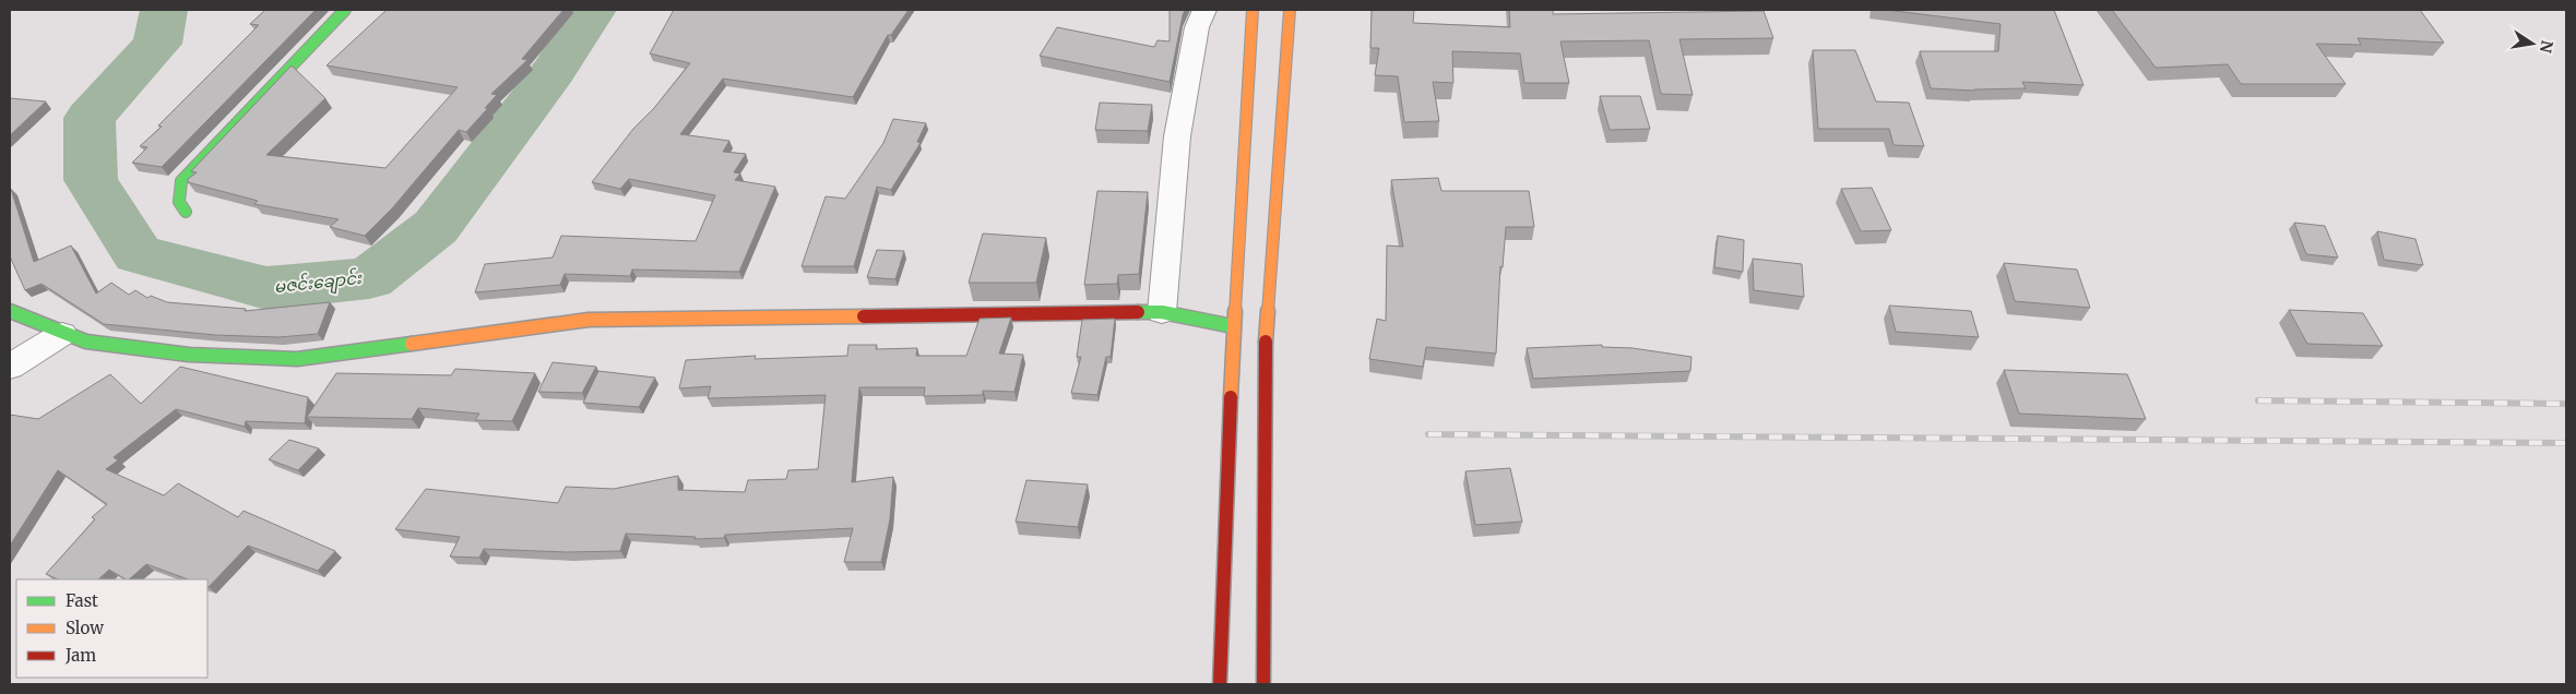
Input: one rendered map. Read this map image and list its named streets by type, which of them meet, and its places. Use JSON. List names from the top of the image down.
{
  "water": ["မဇင်းချောင်း"],
  "legend": ["Fast", "Slow", "Jam"],
  "north": "right"
}
